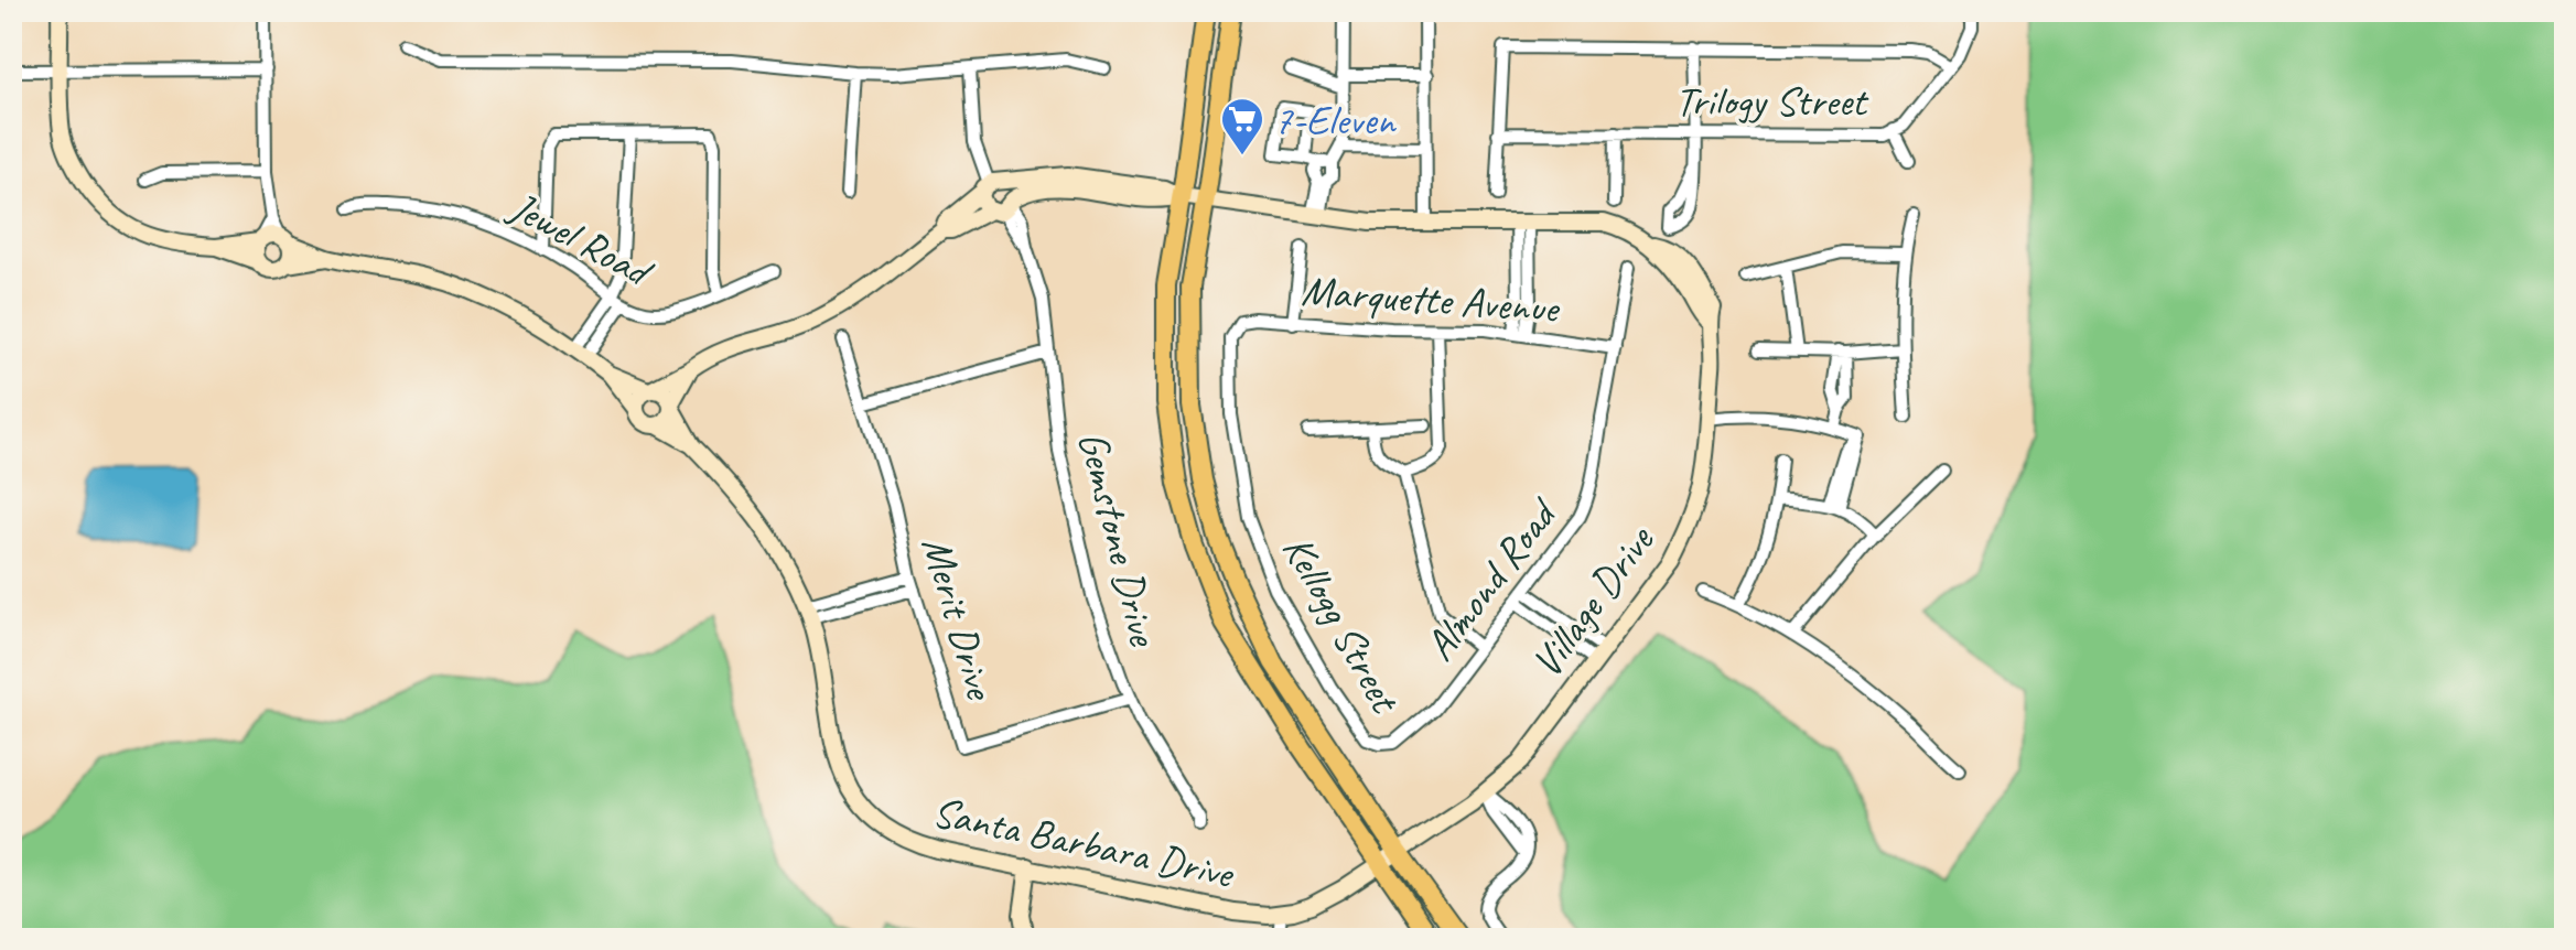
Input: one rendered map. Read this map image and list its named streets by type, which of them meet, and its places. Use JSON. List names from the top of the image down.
{
  "streets": {
    "street": [
      "Trilogy Street",
      "Jewel Road",
      "Marquette Avenue",
      "Gemstone Drive",
      "Almond Road",
      "Village Drive",
      "Merit Drive",
      "Kellogg Street",
      "Santa Barbara Drive"
    ]
  },
  "crossings": [
    ["Marquette Avenue", "Almond Road"],
    ["Marquette Avenue", "Kellogg Street"],
    ["Gemstone Drive", "Village Drive"],
    ["Gemstone Drive", "Merit Drive"],
    ["Almond Road", "Kellogg Street"],
    ["Village Drive", "Santa Barbara Drive"]
  ],
  "places": {
    "supermarket": ["7-Eleven"]
  }
}
